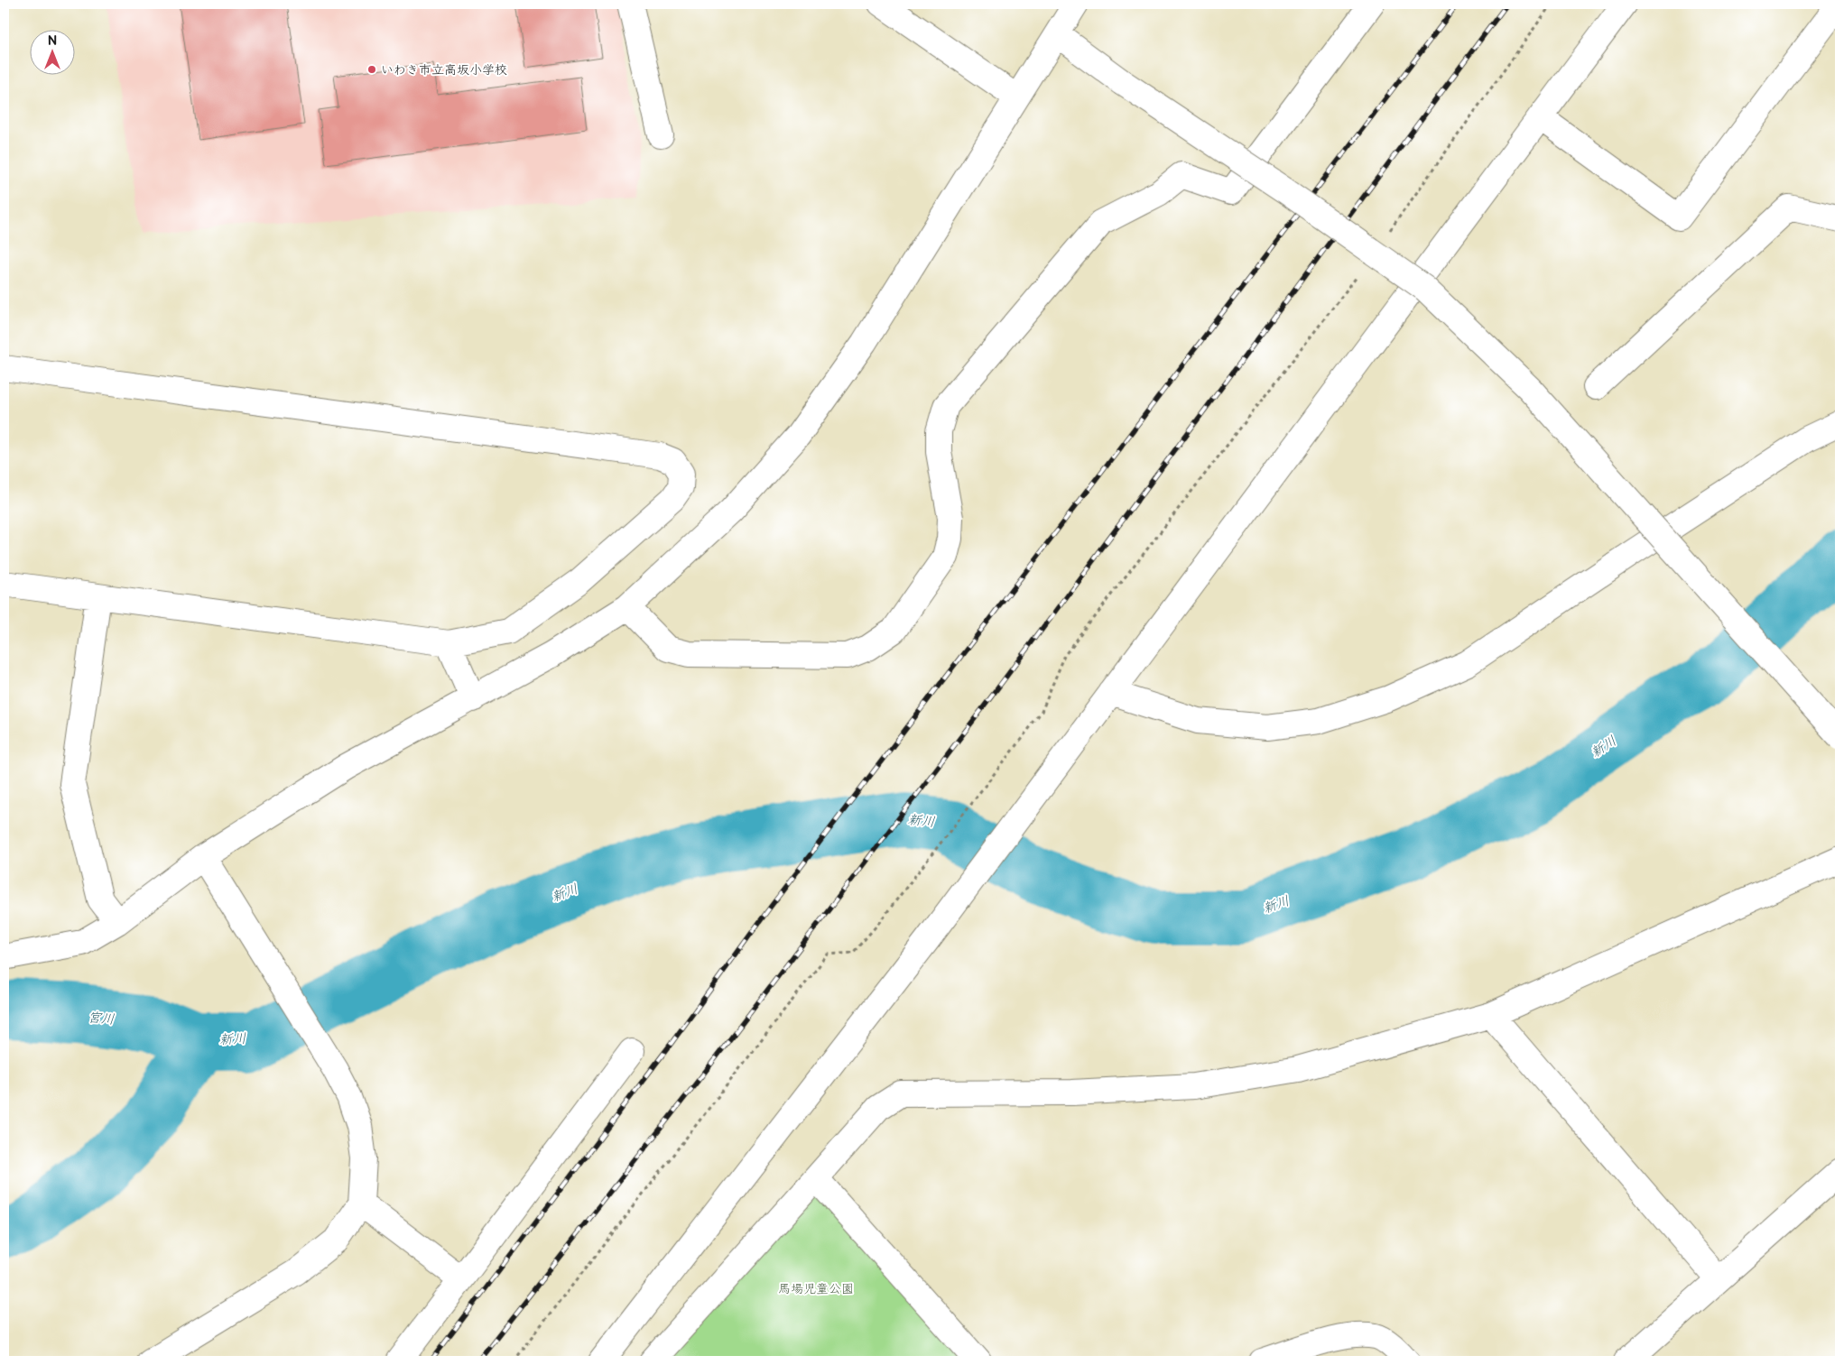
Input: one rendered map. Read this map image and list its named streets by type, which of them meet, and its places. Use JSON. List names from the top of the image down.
{
  "water": ["新川", "宮川"],
  "parks": ["馬場児童公園"],
  "places": ["いわき市立高坂小学校"],
  "north": "top"
}
